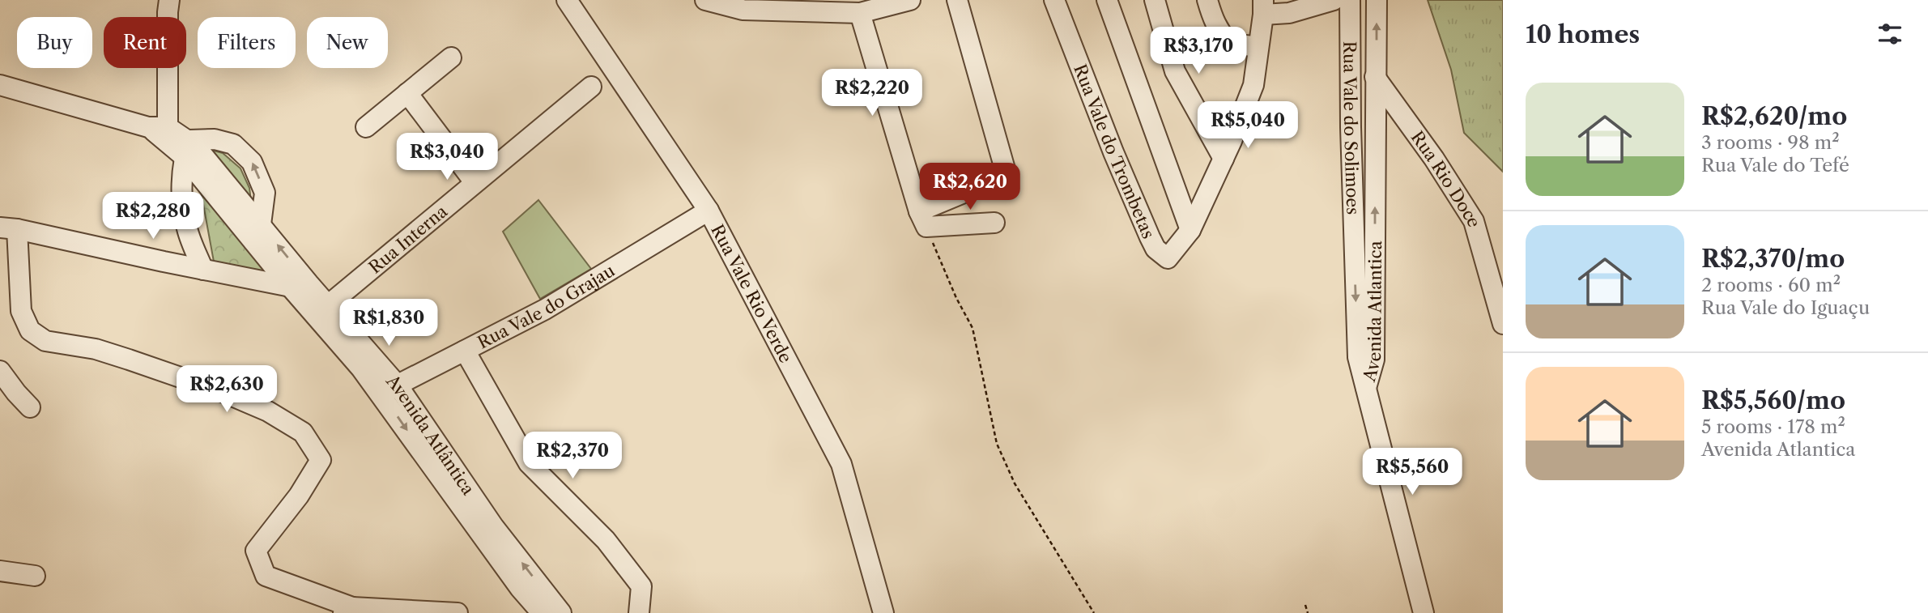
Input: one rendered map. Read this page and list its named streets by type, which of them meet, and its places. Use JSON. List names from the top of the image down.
{
  "streets": {
    "street": [
      "Rua Vale do Solimoes",
      "Rua Vale do Trombetas",
      "Rua Rio Doce",
      "Rua Interna",
      "Rua Vale Rio Verde",
      "Rua Vale do Grajau",
      "Avenida Atlantica",
      "Avenida Atlântica"
    ]
  },
  "crossings": [
    ["Rua Vale do Solimoes", "Avenida Atlantica"],
    ["Rua Rio Doce", "Avenida Atlantica"],
    ["Rua Interna", "Avenida Atlântica"],
    ["Rua Vale Rio Verde", "Rua Vale do Grajau"],
    ["Rua Vale do Grajau", "Avenida Atlântica"]
  ],
  "one_way": ["Avenida Atlantica"],
  "page": {
    "heading": "10 homes",
    "chip": [
      "Buy",
      "Rent",
      "Filters",
      "New"
    ],
    "price": [
      "R$3,170",
      "R$2,220",
      "R$5,040",
      "R$3,040",
      "R$2,620",
      "R$2,280",
      "R$1,830",
      "R$2,630",
      "R$2,370",
      "R$5,560"
    ],
    "list": [
      {
        "name": "R$2,620/mo",
        "note": "3 rooms · 98 m² · Rua Vale do Tefé"
      },
      {
        "name": "R$2,370/mo",
        "note": "2 rooms · 60 m² · Rua Vale do Iguaçu"
      },
      {
        "name": "R$5,560/mo",
        "note": "5 rooms · 178 m² · Avenida Atlantica"
      }
    ]
  }
}
